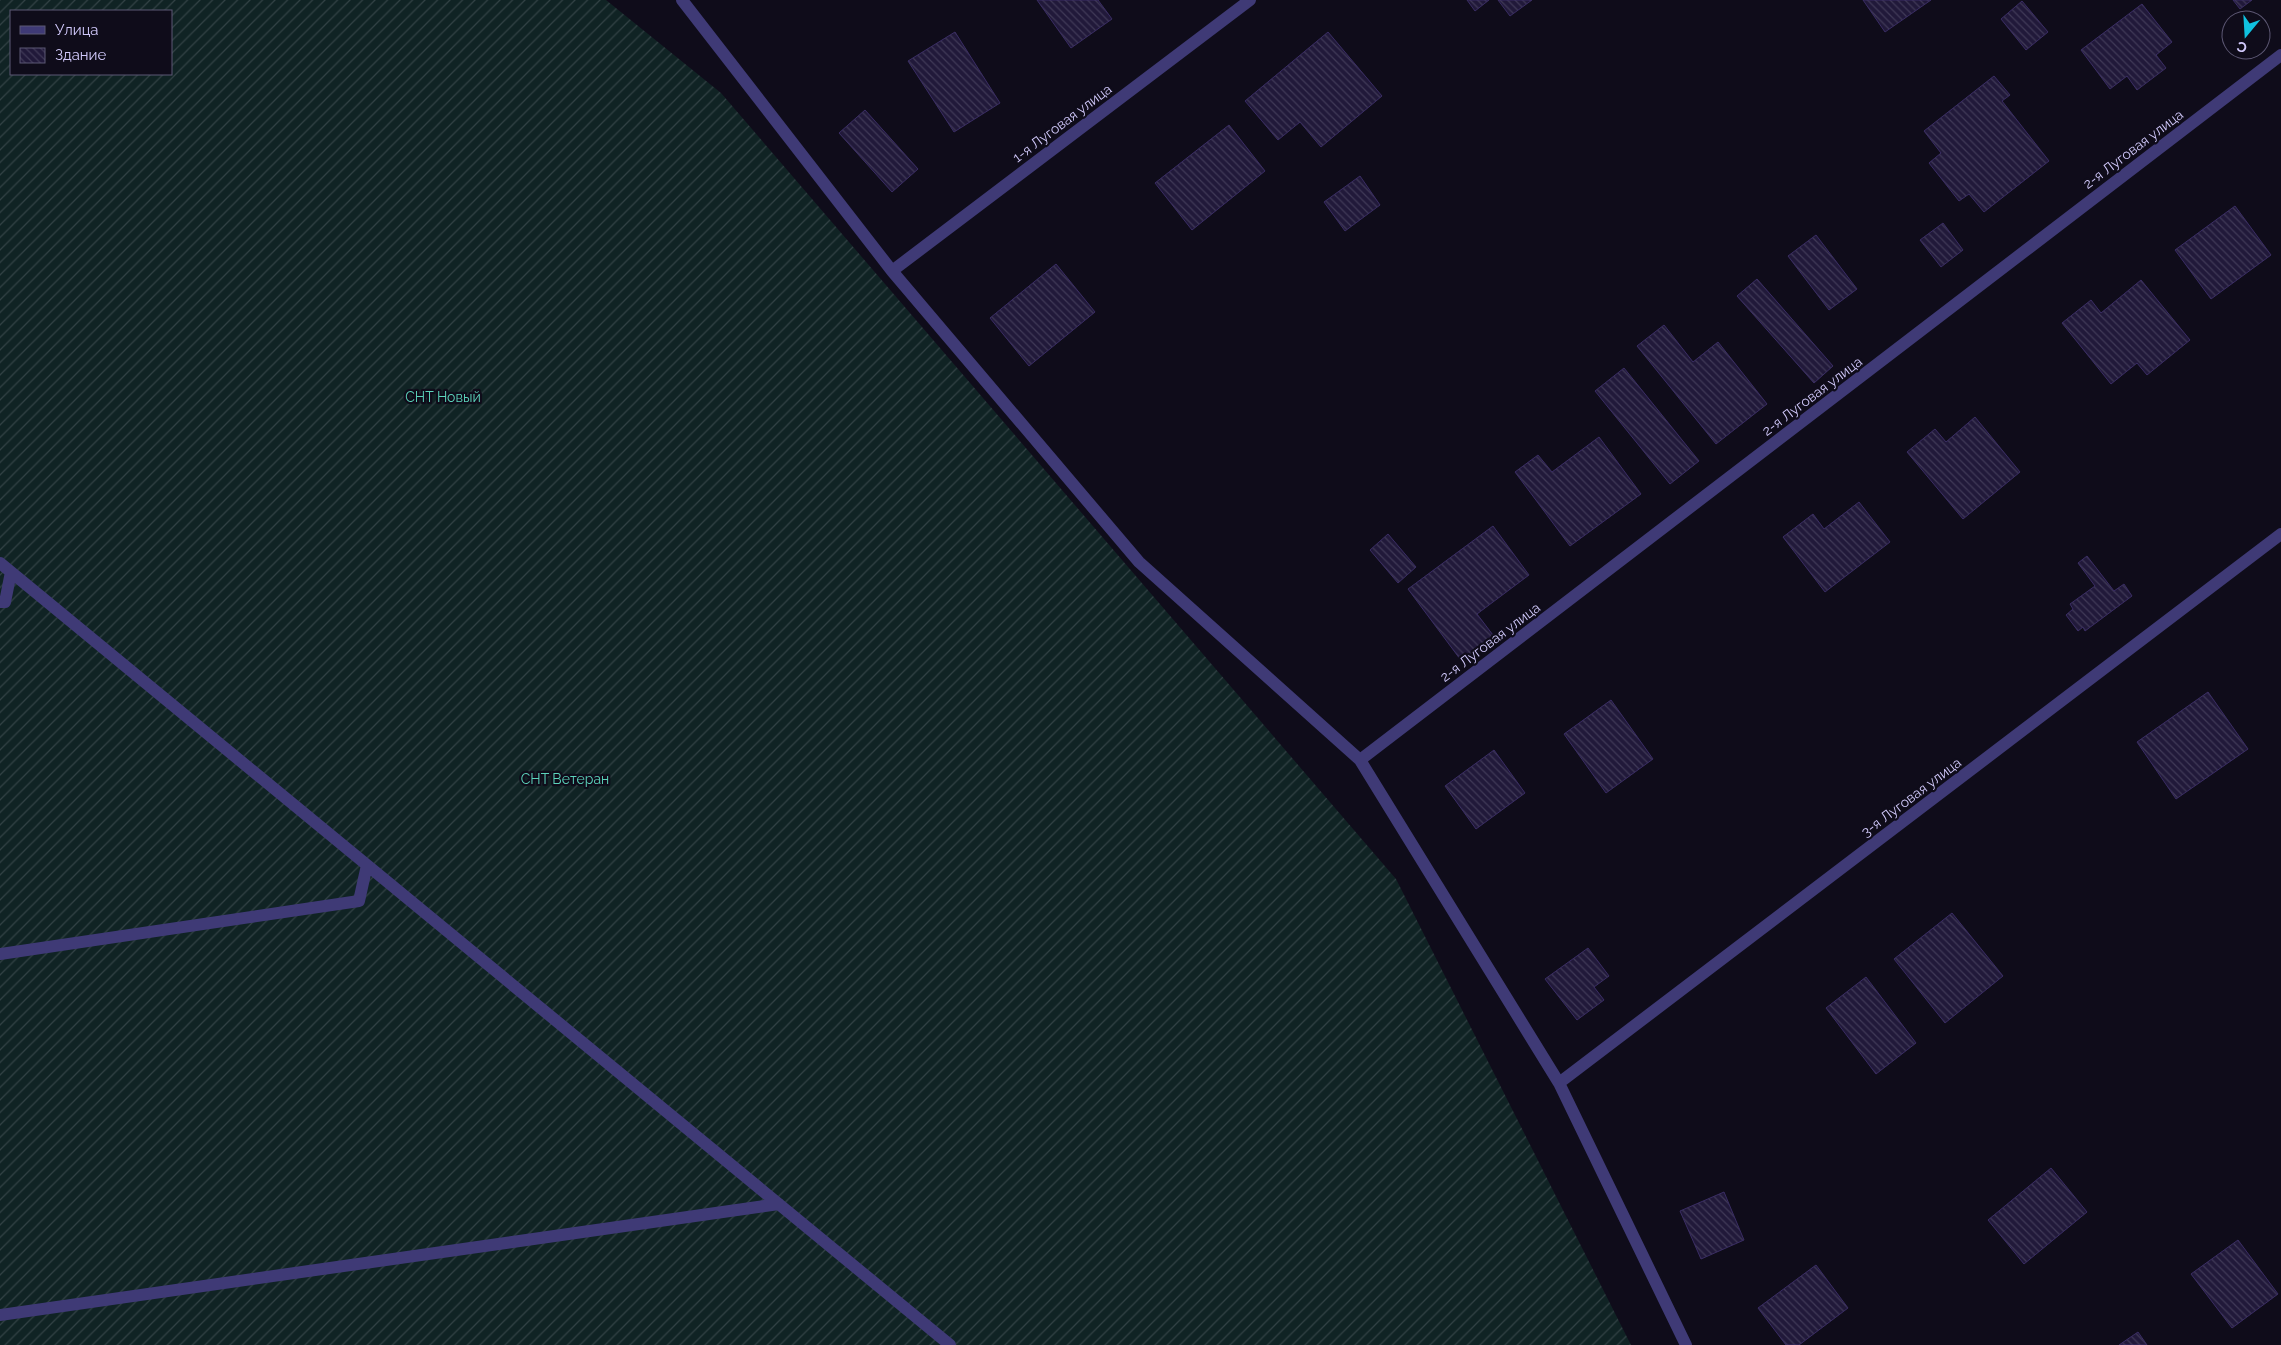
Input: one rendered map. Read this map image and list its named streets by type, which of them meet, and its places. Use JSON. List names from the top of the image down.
{
  "streets": {
    "street": ["1-я Луговая улица", "2-я Луговая улица", "3-я Луговая улица"]
  },
  "parks": ["СНТ Новый", "СНТ Ветеран"],
  "legend": ["Улица", "Здание"],
  "north": "bottom"
}
